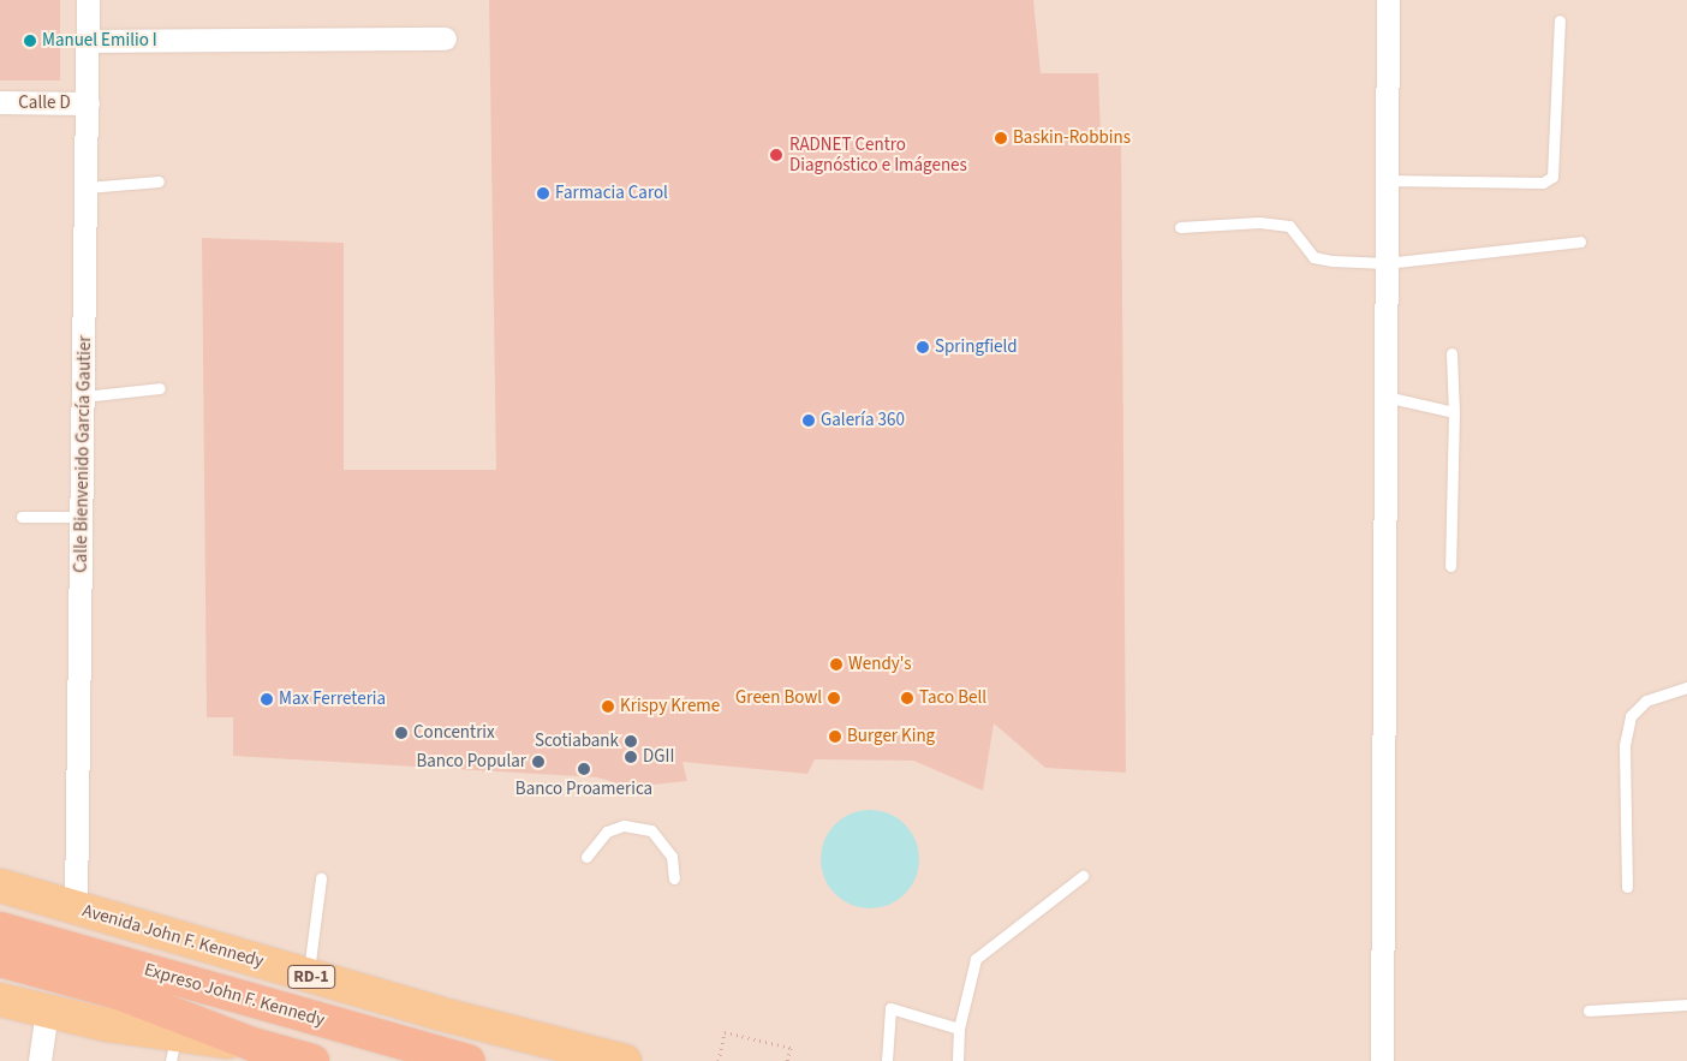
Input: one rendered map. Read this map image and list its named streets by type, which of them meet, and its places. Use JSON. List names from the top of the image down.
{
  "streets": {
    "highway": ["RD-1", "Expreso John F. Kennedy"],
    "main road": ["Avenida John F. Kennedy"],
    "street": ["Calle D", "Calle Bienvenido García Gautier"]
  },
  "crossings": [
    ["Calle D", "Calle Bienvenido García Gautier"],
    ["Calle Bienvenido García Gautier", "Avenida John F. Kennedy"]
  ],
  "places": [
    "Manuel Emilio I",
    "Baskin-Robbins",
    "RADNET Centro Diagnóstico e Imágenes",
    "Farmacia Carol",
    "Springfield",
    "Galería 360",
    "Wendy's",
    "Green Bowl",
    "Taco Bell",
    "Max Ferreteria",
    "Krispy Kreme",
    "Concentrix",
    "Burger King",
    "Scotiabank",
    "DGII",
    "Banco Popular",
    "Banco Proamerica"
  ]
}
